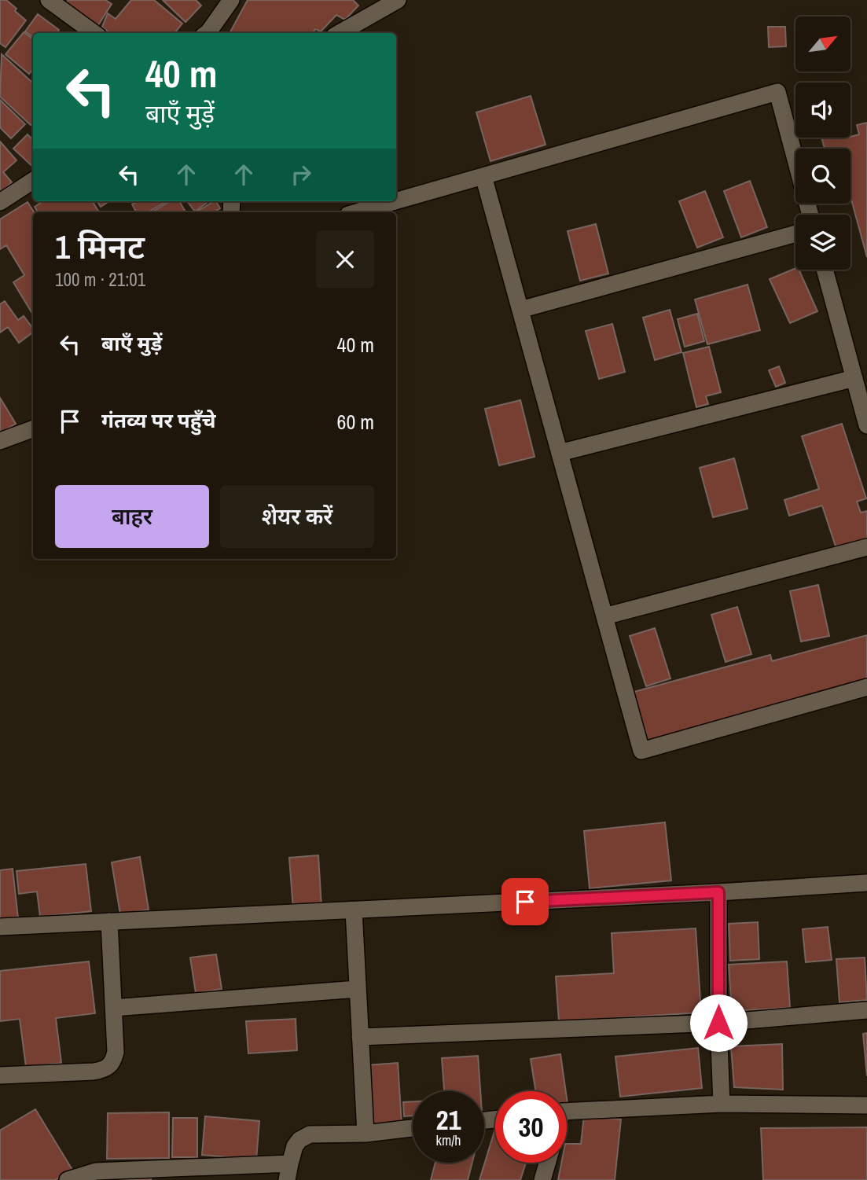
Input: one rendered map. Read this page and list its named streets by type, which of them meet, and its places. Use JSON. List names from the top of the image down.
{
  "north": "top right",
  "page": {
    "turn": ["40 m", "बाएँ मुड़ें"],
    "heading": ["1 मिनट", "100 m · 21:01"],
    "list": [
      {
        "name": "बाएँ मुड़ें",
        "value": "40 m"
      },
      {
        "name": "गंतव्य पर पहुँचे",
        "value": "60 m"
      }
    ],
    "buttons": ["बाहर", "शेयर करें"],
    "speed": "21 km/h",
    "limit": "30"
  }
}
